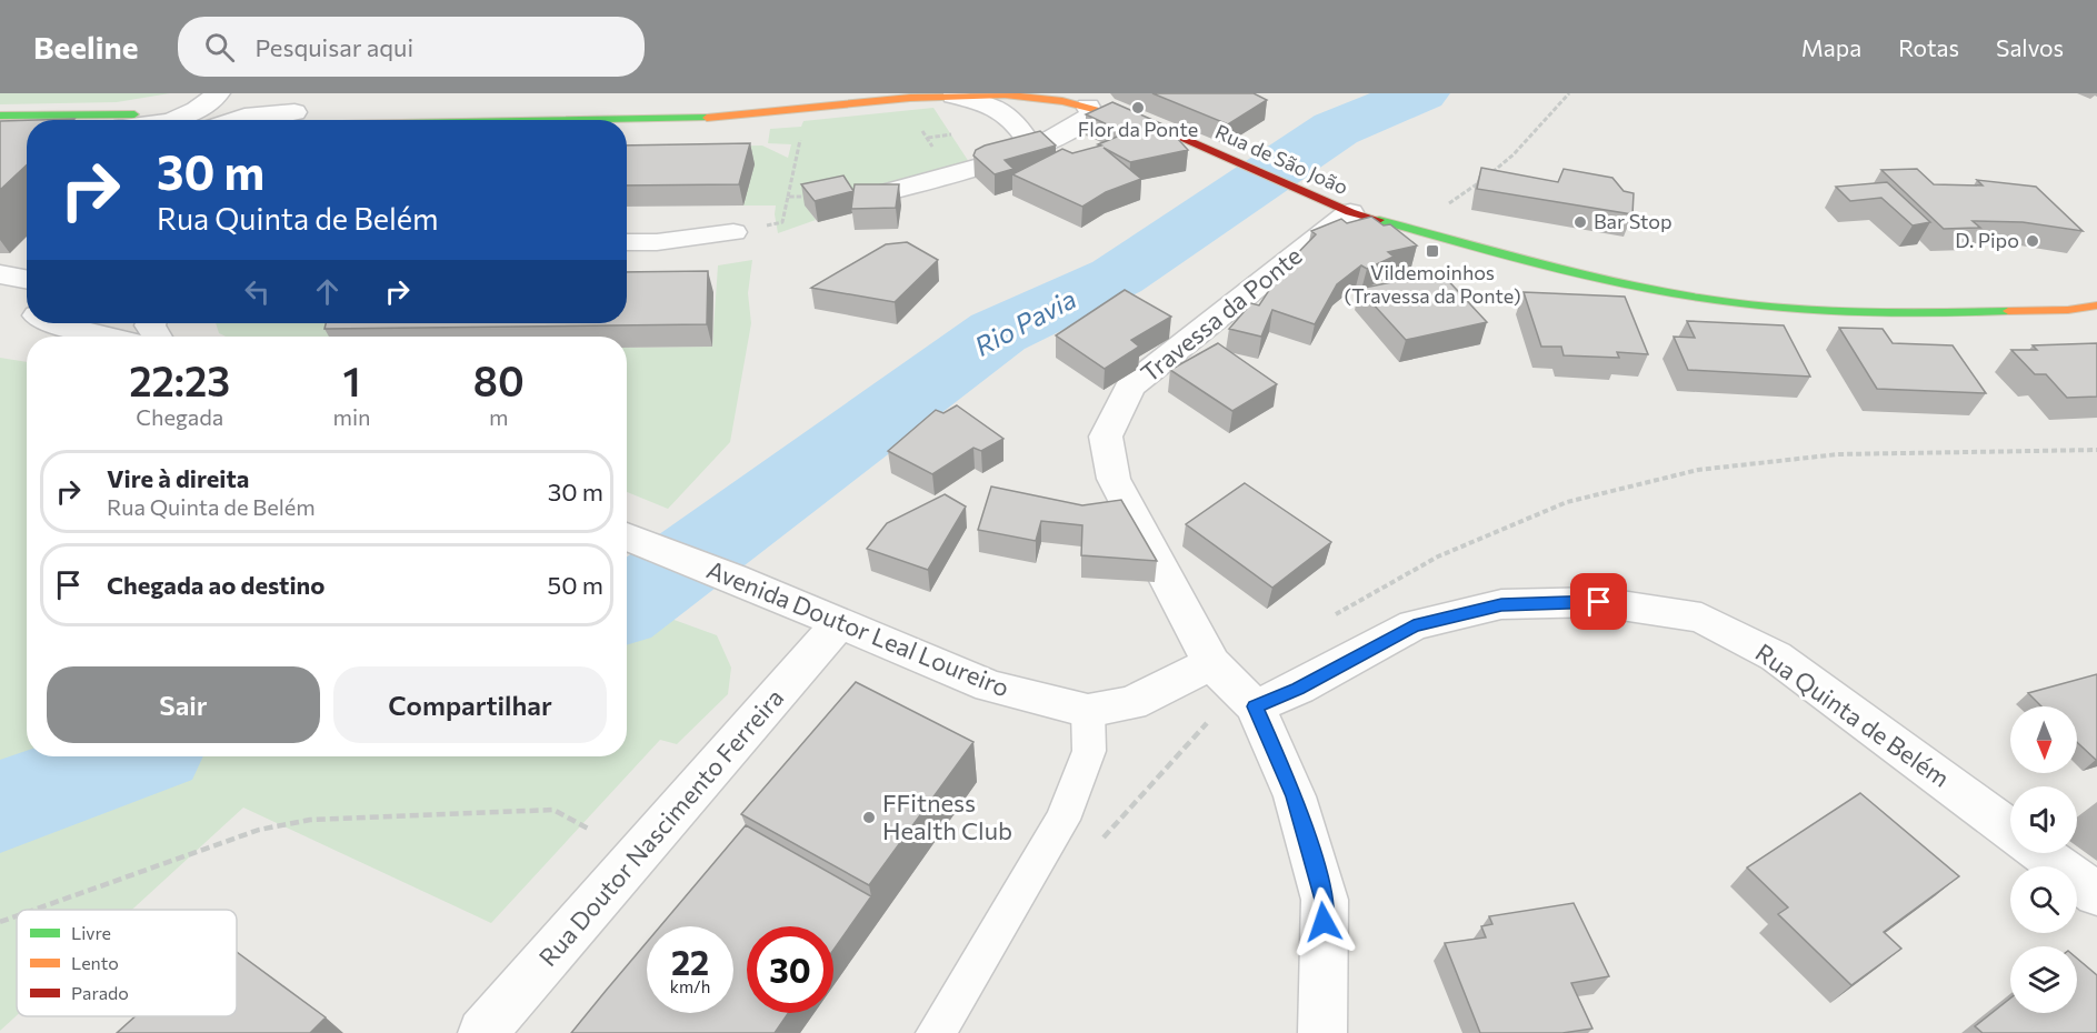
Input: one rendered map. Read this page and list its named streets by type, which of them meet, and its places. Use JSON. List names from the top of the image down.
{
  "streets": {
    "main road": ["Rua de São João"],
    "street": [
      "Travessa da Ponte",
      "Avenida Doutor Leal Loureiro",
      "Rua Quinta de Belém",
      "Rua Doutor Nascimento Ferreira"
    ]
  },
  "crossings": [
    ["Rua de São João", "Travessa da Ponte"],
    ["Travessa da Ponte", "Avenida Doutor Leal Loureiro"],
    ["Travessa da Ponte", "Rua Quinta de Belém"],
    ["Avenida Doutor Leal Loureiro", "Rua Doutor Nascimento Ferreira"]
  ],
  "water": ["Rio Pavia"],
  "places": {
    "other": [
      "Flor da Ponte",
      "Bar Stop",
      "D. Pipo",
      "FFitness Health Club"
    ],
    "transit": ["Vildemoinhos (Travessa da Ponte)"]
  },
  "legend": ["Livre", "Lento", "Parado"],
  "north": "bottom",
  "page": {
    "header": "Beeline",
    "search": "Pesquisar aqui",
    "nav": ["Mapa", "Rotas", "Salvos"],
    "turn": ["30 m", "Rua Quinta de Belém"],
    "eta": [
      "22:23",
      "Chegada",
      "1",
      "min",
      "80",
      "m"
    ],
    "list": [
      {
        "name": "Vire à direita",
        "note": "Rua Quinta de Belém",
        "value": "30 m"
      },
      {
        "name": "Chegada ao destino",
        "value": "50 m"
      }
    ],
    "buttons": ["Sair", "Compartilhar"],
    "speed": "22 km/h",
    "limit": "30"
  }
}
